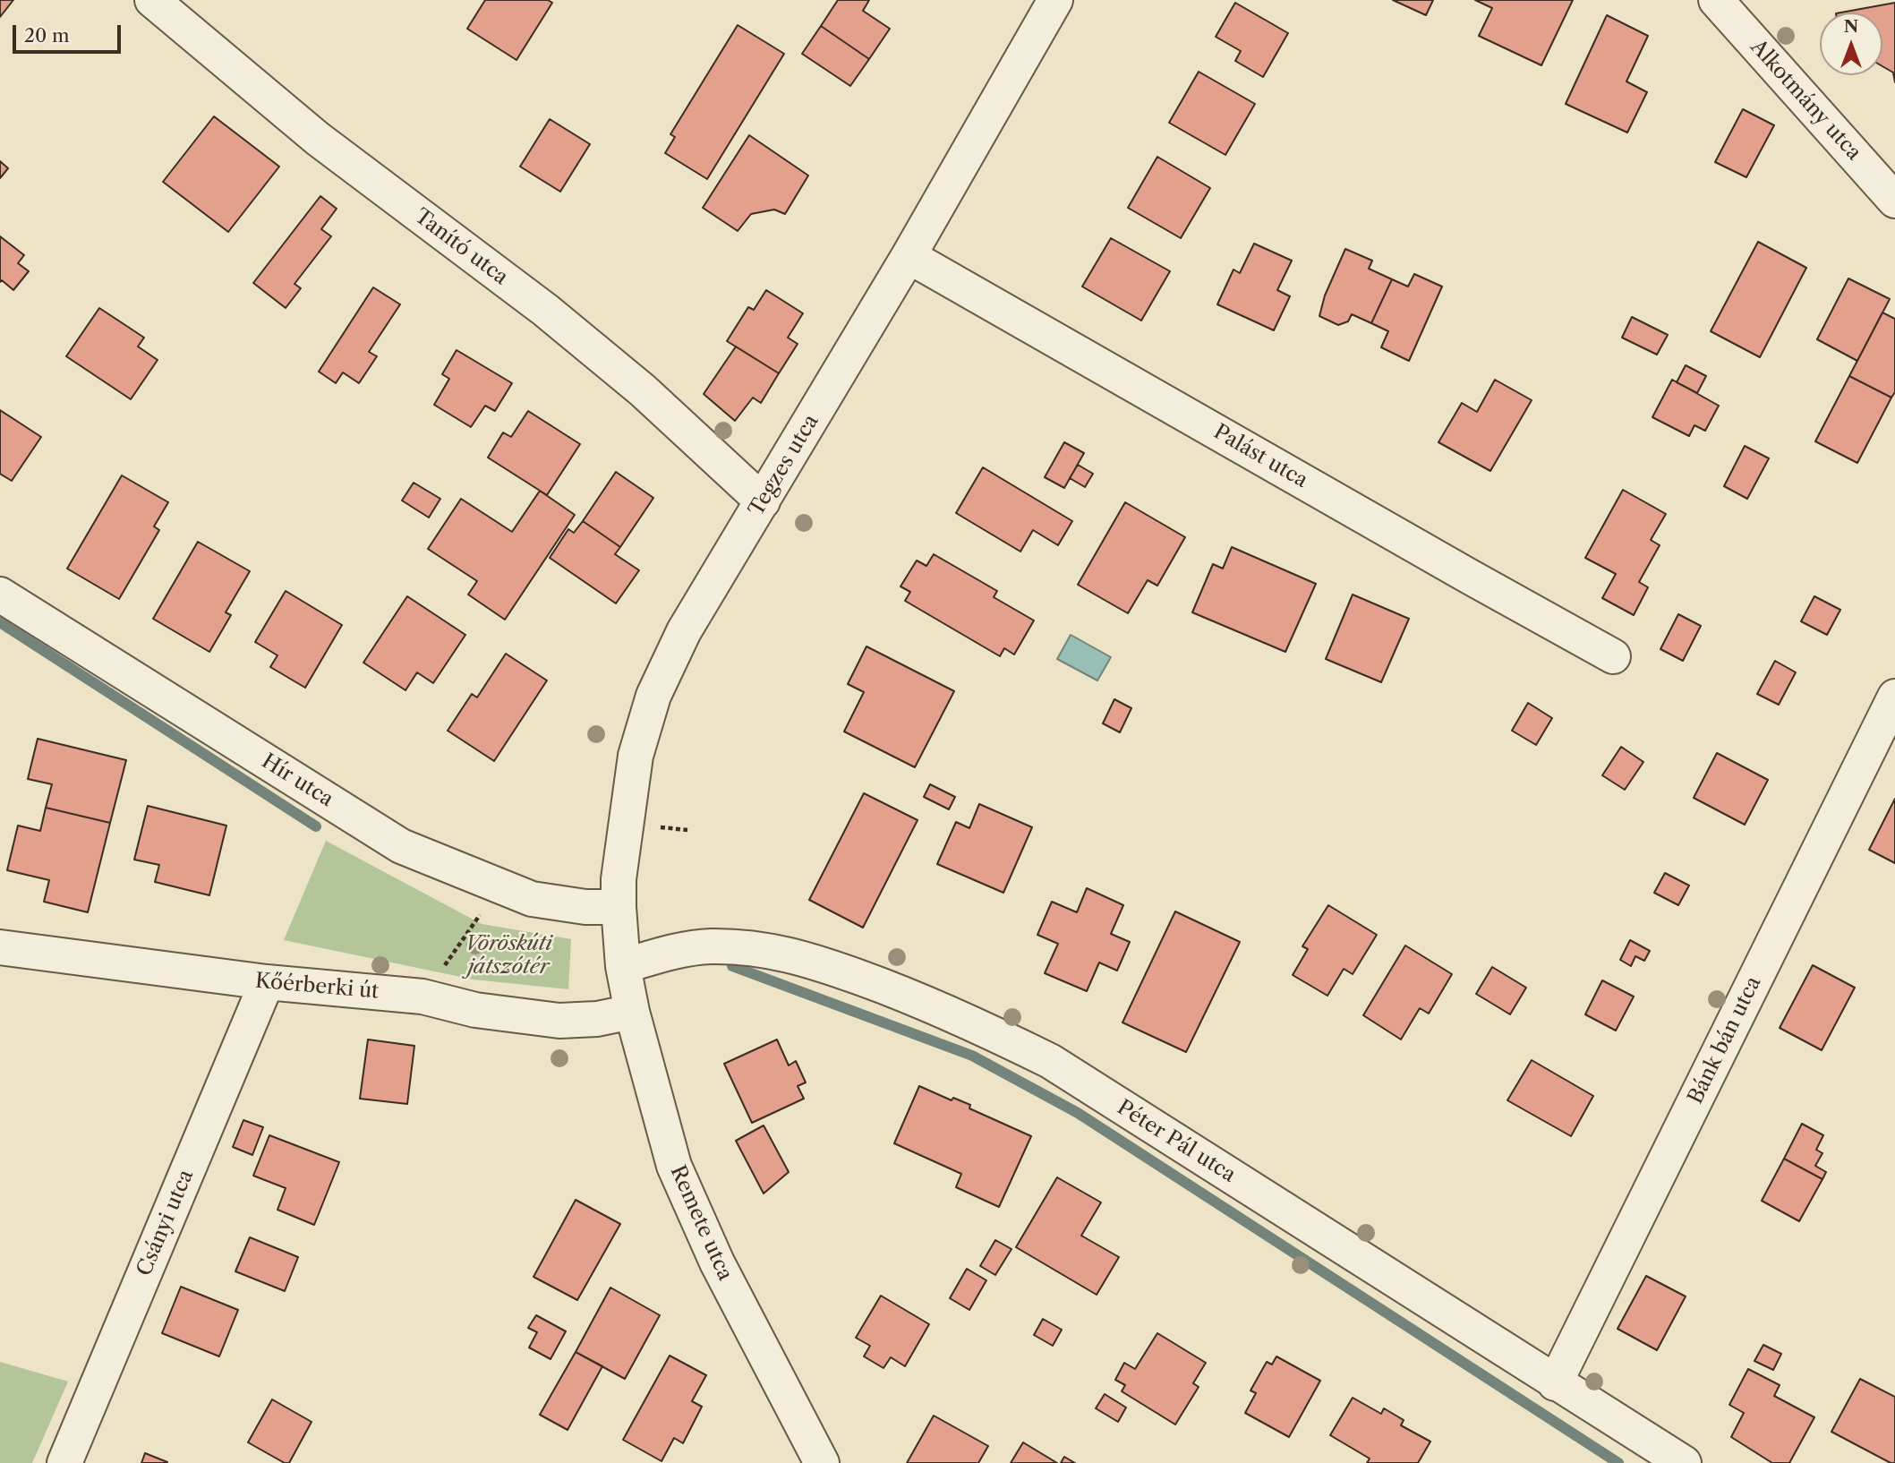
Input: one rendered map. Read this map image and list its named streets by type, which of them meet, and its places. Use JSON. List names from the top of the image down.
{
  "streets": {
    "street": [
      "Alkotmány utca",
      "Tanító utca",
      "Palást utca",
      "Tegzes utca",
      "Hír utca",
      "Kőérberki út",
      "Bánk bán utca",
      "Péter Pál utca",
      "Csányi utca",
      "Remete utca"
    ]
  },
  "crossings": [
    ["Tanító utca", "Tegzes utca"],
    ["Palást utca", "Tegzes utca"],
    ["Tegzes utca", "Hír utca"],
    ["Tegzes utca", "Péter Pál utca"],
    ["Tegzes utca", "Remete utca"],
    ["Kőérberki út", "Csányi utca"],
    ["Kőérberki út", "Remete utca"],
    ["Bánk bán utca", "Péter Pál utca"],
    ["Péter Pál utca", "Remete utca"]
  ],
  "parks": ["Vöröskúti játszótér"],
  "scale_bar": "20 m",
  "north": "top"
}
